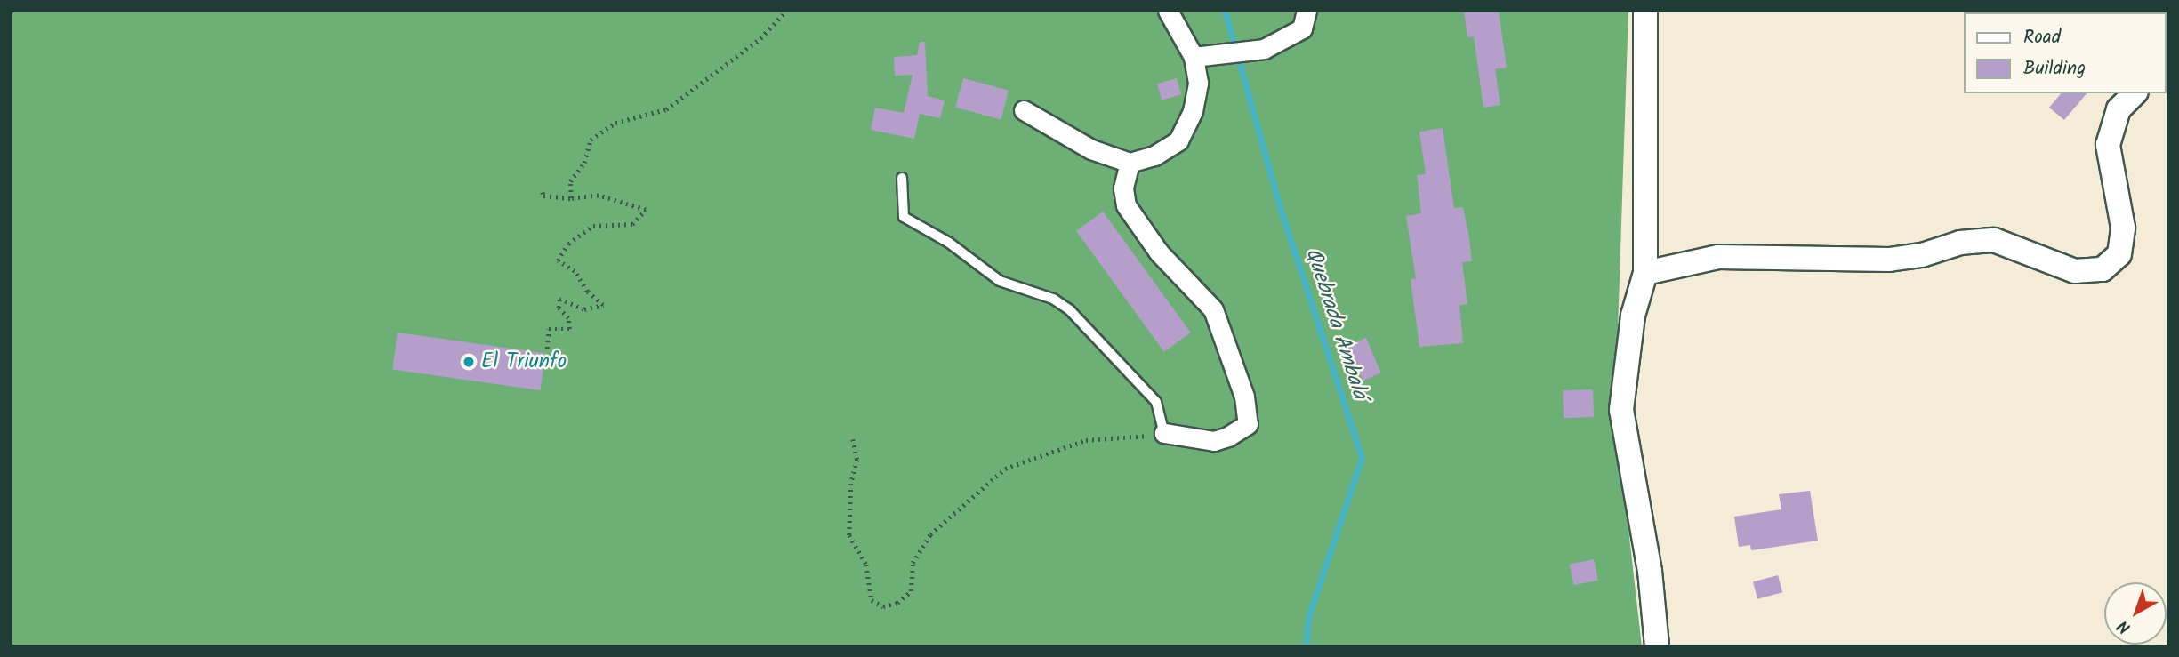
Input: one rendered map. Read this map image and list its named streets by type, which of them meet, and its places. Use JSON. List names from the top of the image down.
{
  "water": ["Quebrada Ambalá"],
  "places": ["El Triunfo"],
  "legend": ["Road", "Building"],
  "north": "bottom left"
}
